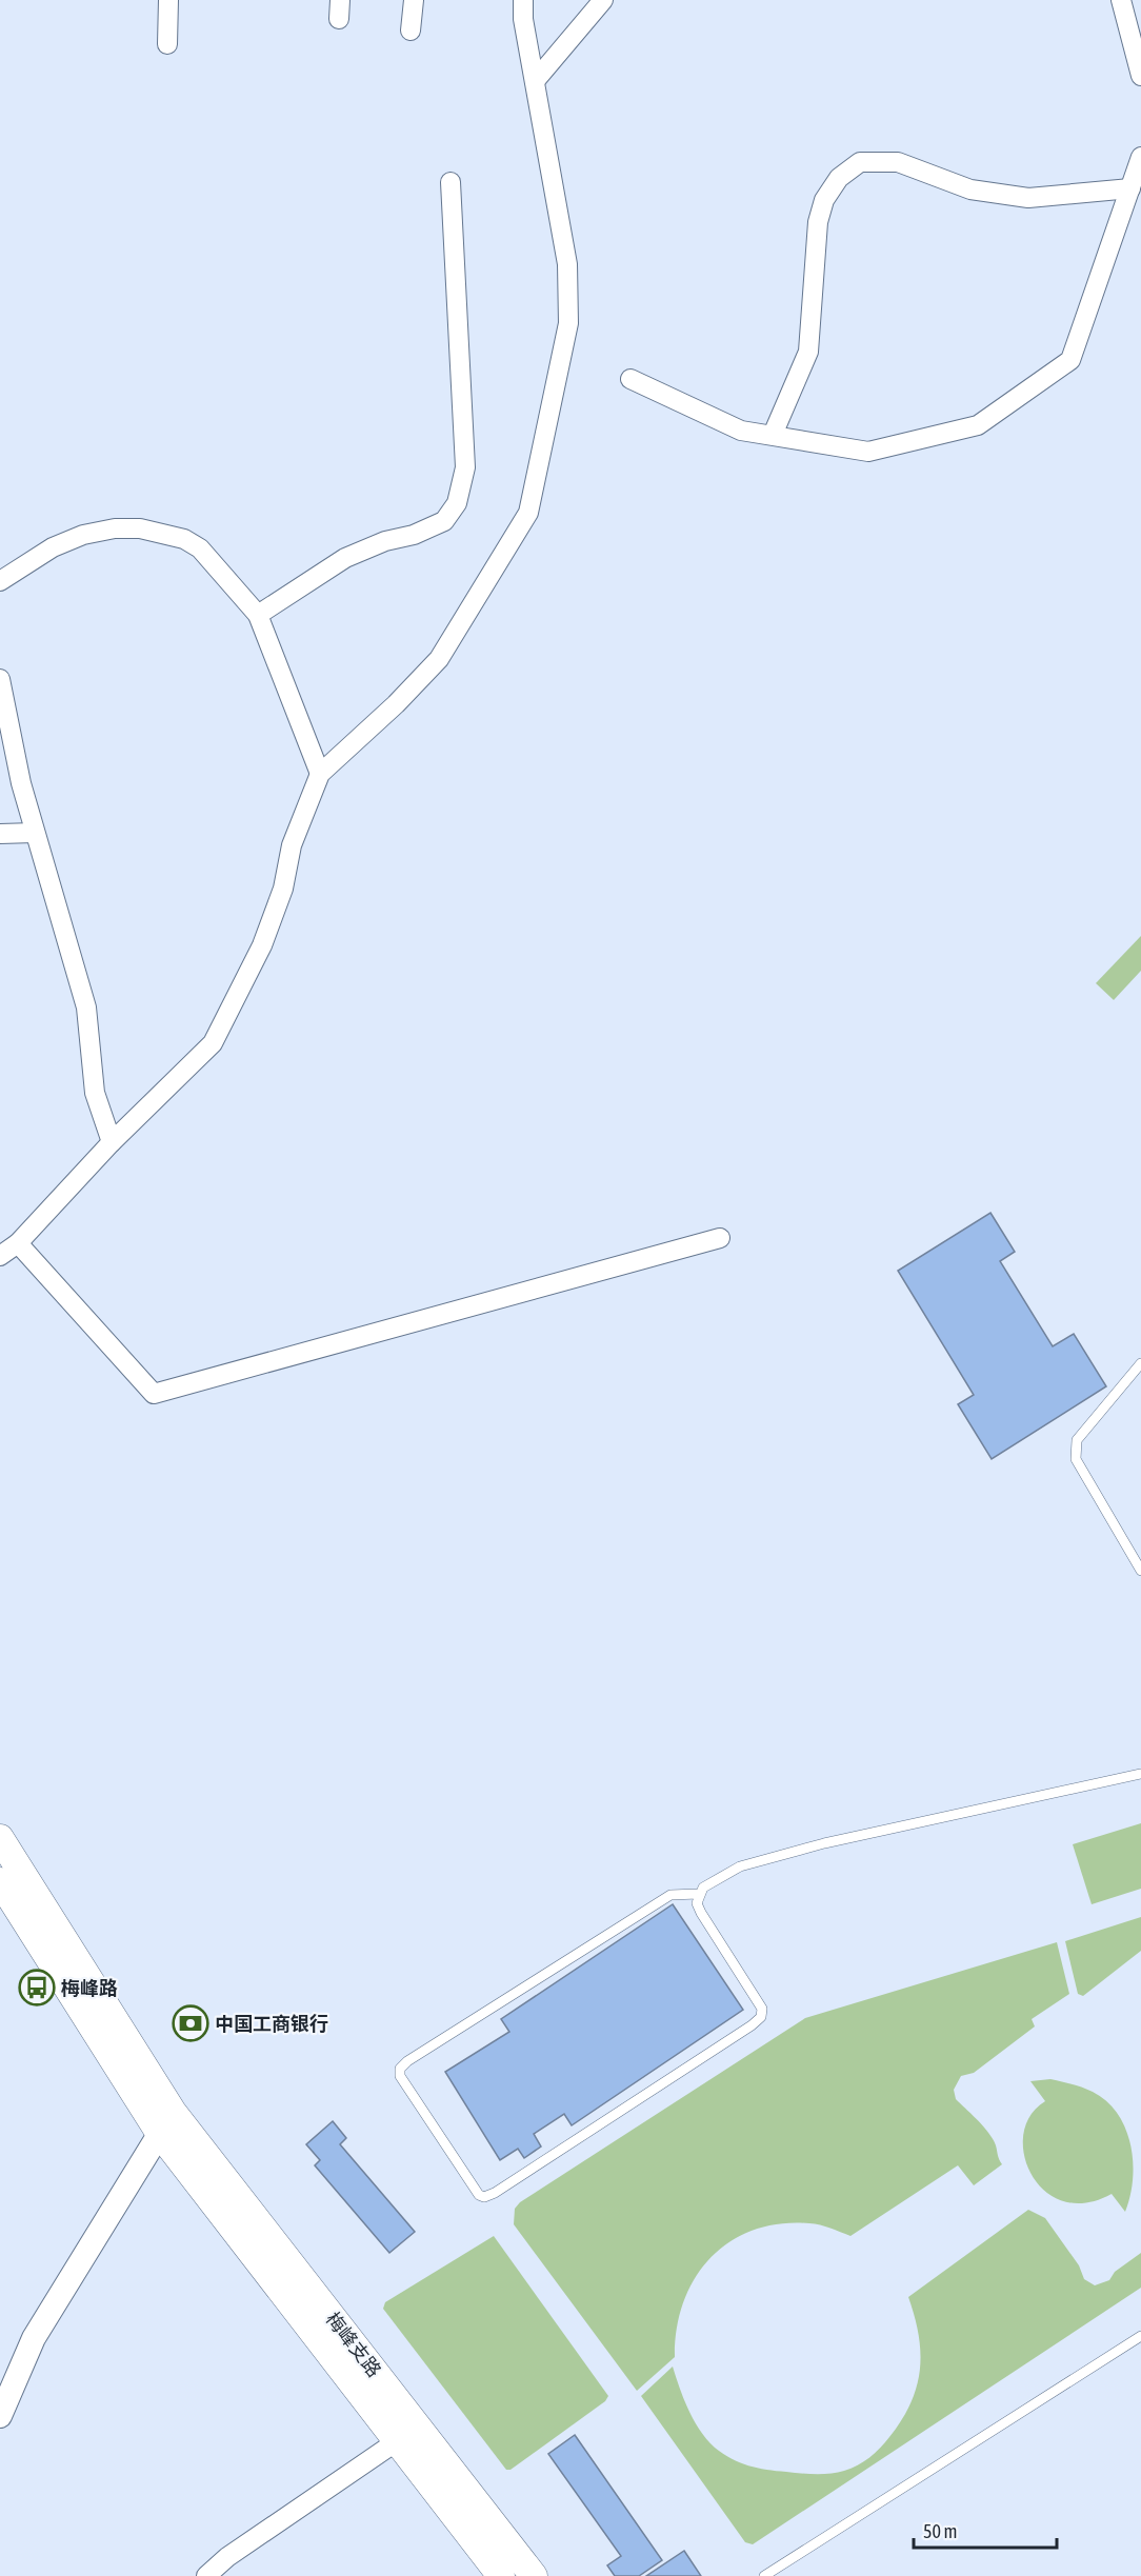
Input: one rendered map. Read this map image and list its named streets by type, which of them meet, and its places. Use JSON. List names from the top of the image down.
{
  "streets": {
    "main road": ["梅峰支路"]
  },
  "places": {
    "bus stop": ["梅峰路"],
    "bank": ["中国工商银行"]
  },
  "scale_bar": "50 m"
}
